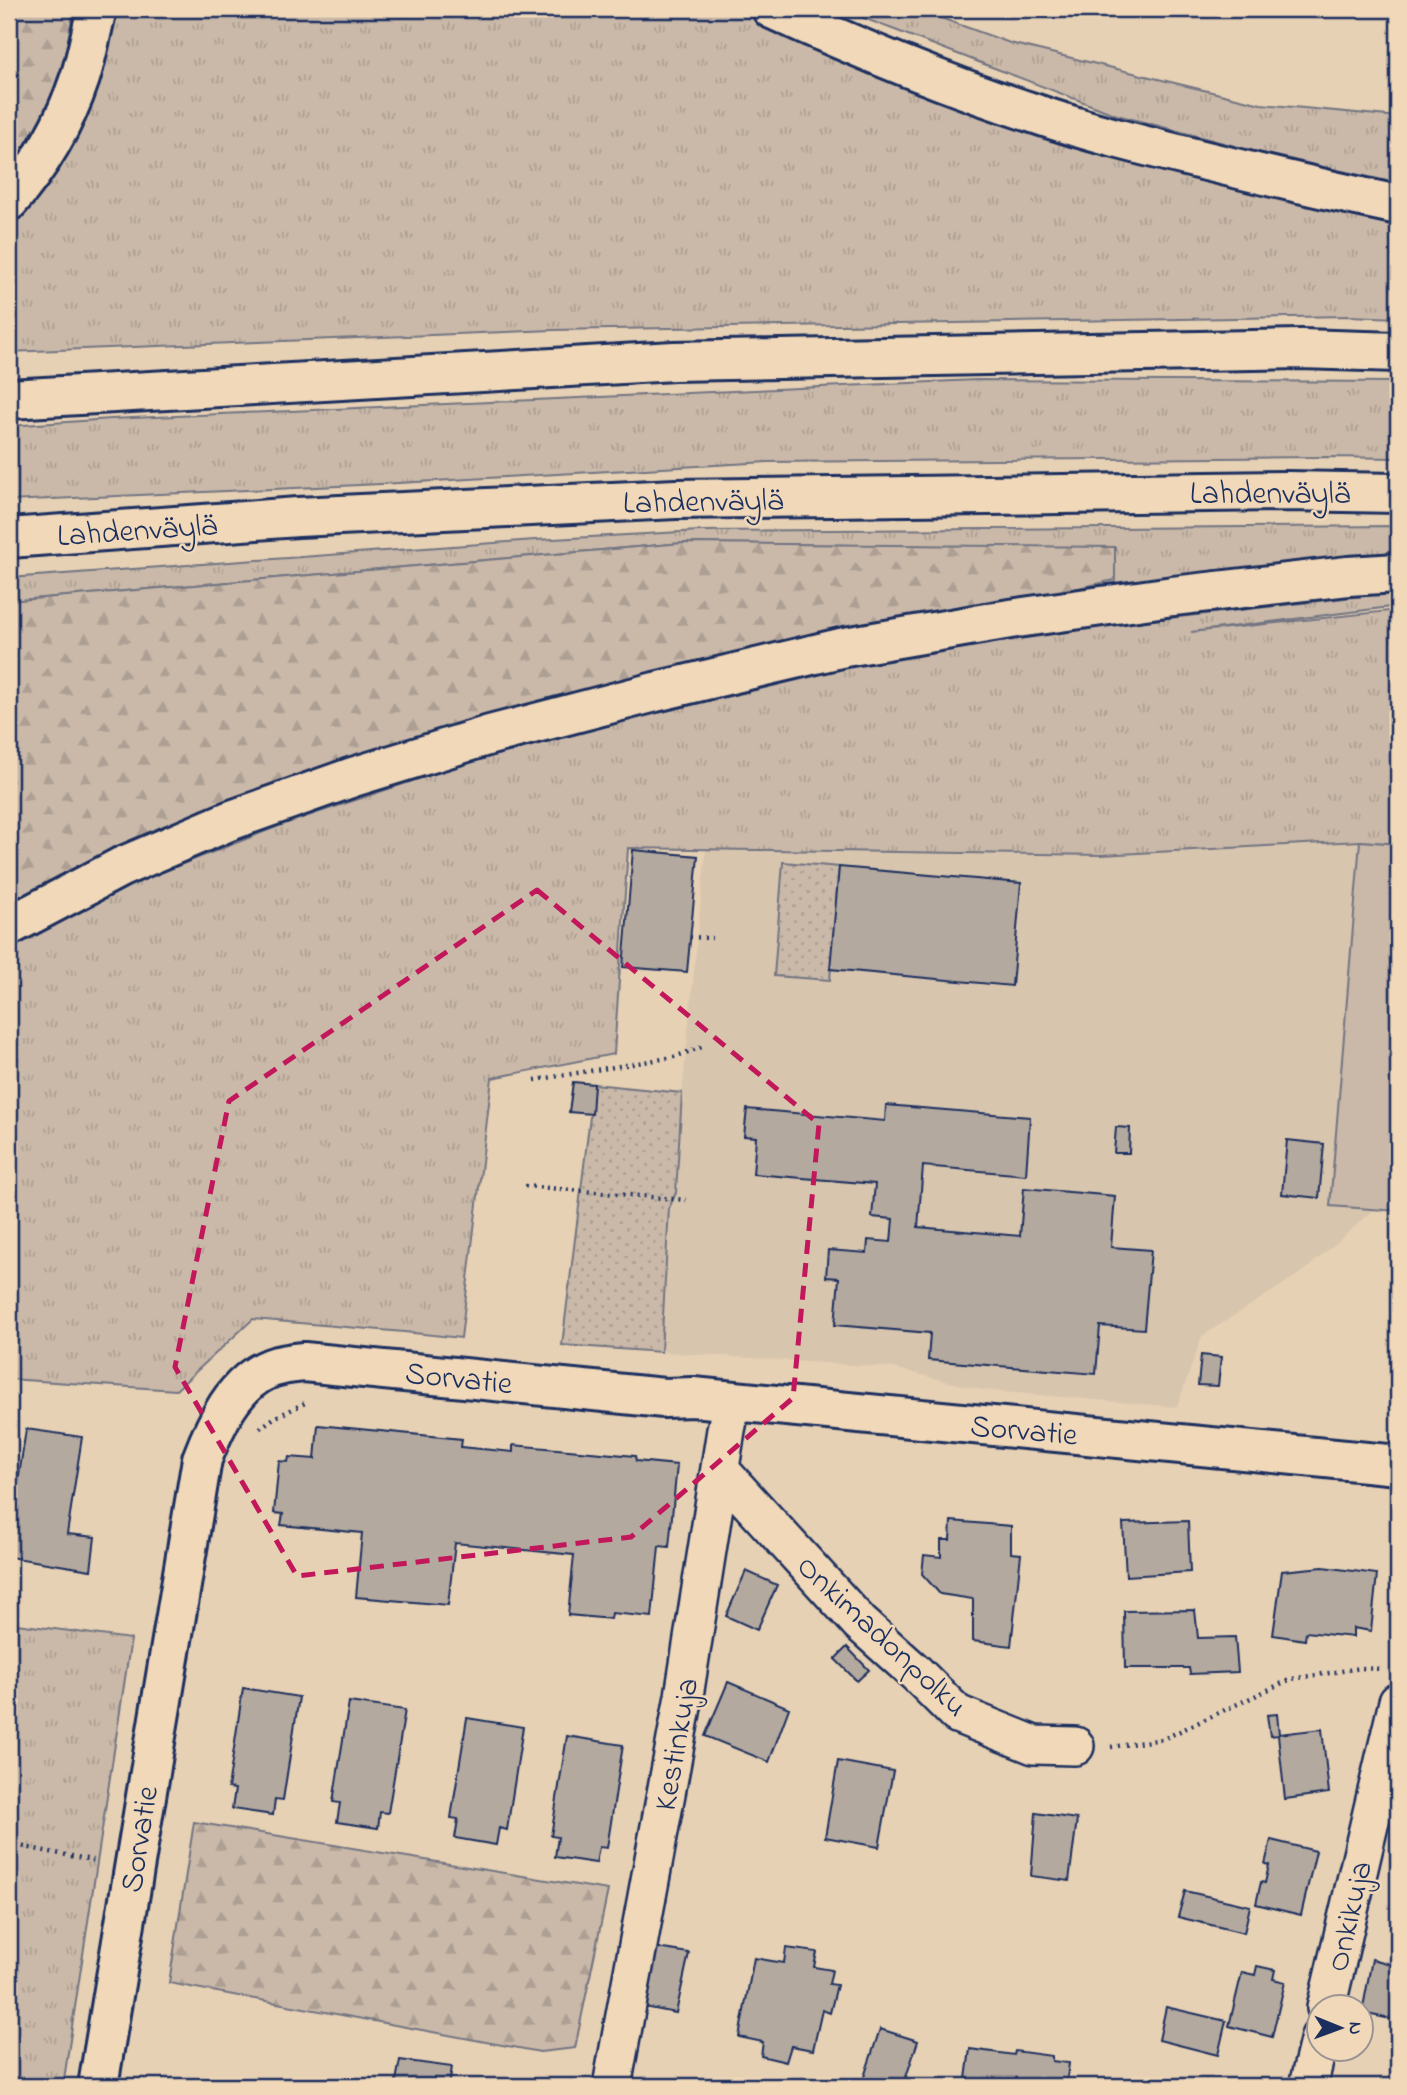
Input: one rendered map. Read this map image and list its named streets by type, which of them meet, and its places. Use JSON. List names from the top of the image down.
{
  "streets": {
    "main road": ["Lahdenväylä", "Sorvatie"],
    "street": ["Onkimadonpolku", "Kestinkuja", "Onkikuja"]
  },
  "crossings": [
    ["Sorvatie", "Kestinkuja"],
    ["Onkimadonpolku", "Kestinkuja"]
  ],
  "north": "right"
}
